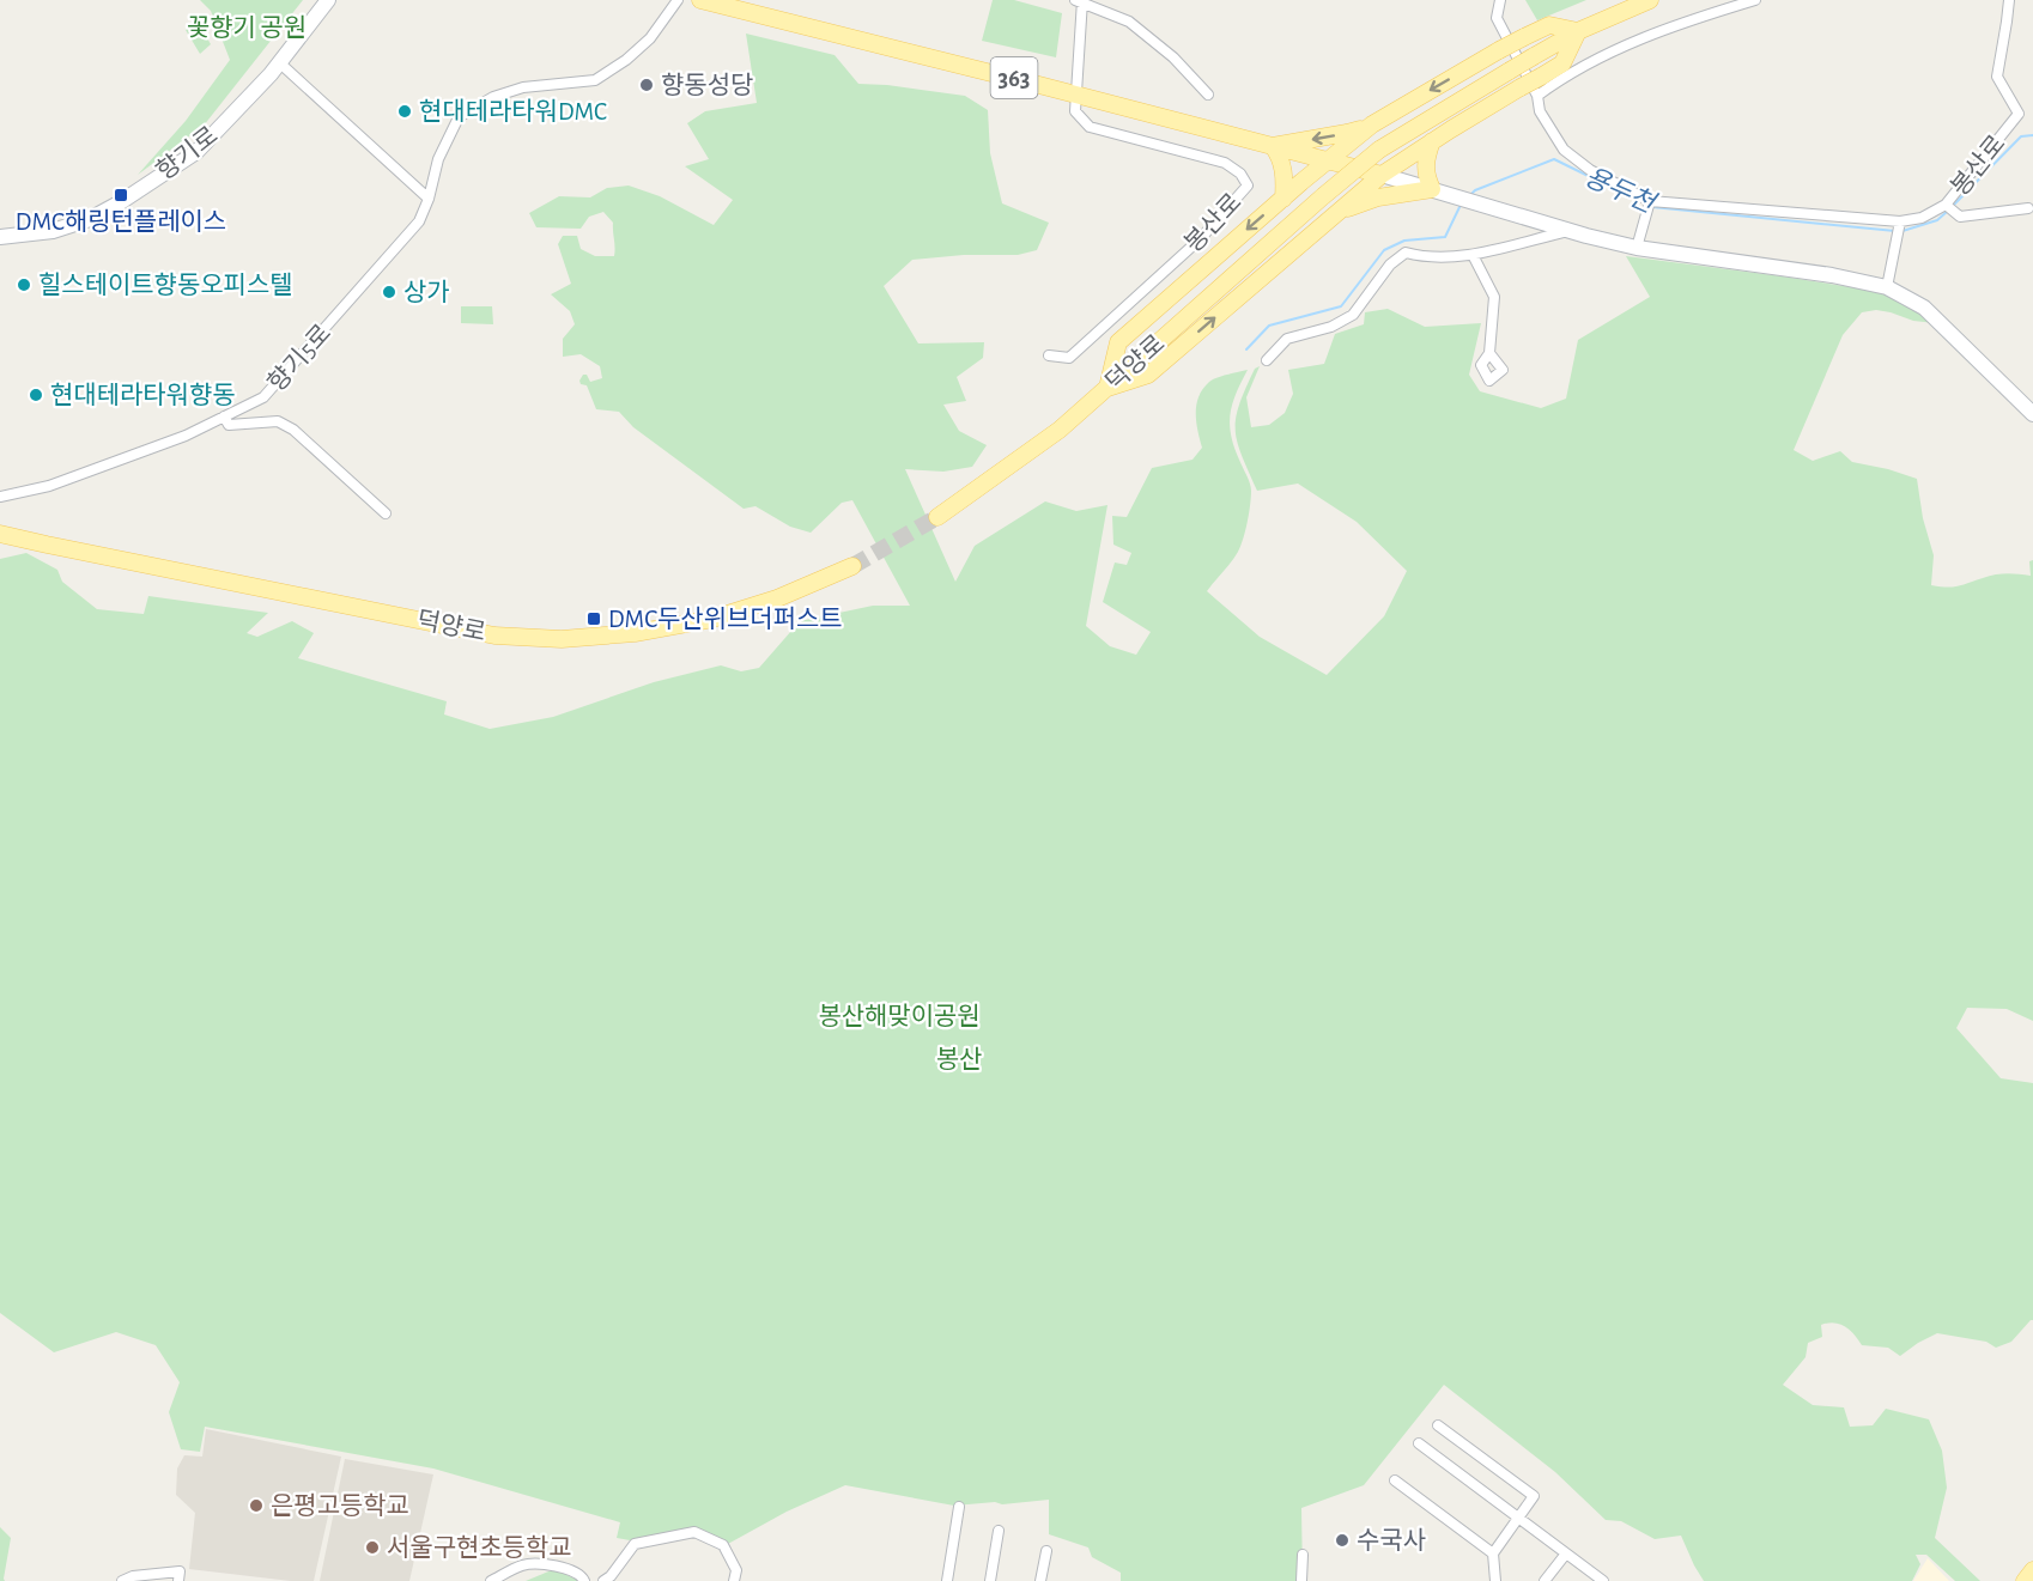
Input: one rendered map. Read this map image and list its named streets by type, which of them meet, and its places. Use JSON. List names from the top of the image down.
{
  "streets": {
    "main road": ["363", "향기로", "덕양로"],
    "street": ["봉산로", "향기5로"]
  },
  "crossings": [
    ["363", "봉산로"]
  ],
  "water": ["용두천"],
  "parks": ["꽃향기 공원", "봉산해맞이공원", "봉산"],
  "places": {
    "other": [
      "향동성당",
      "현대테라타워DMC",
      "힐스테이트향동오피스텔",
      "상가",
      "현대테라타워향동",
      "은평고등학교",
      "수국사",
      "서울구현초등학교"
    ],
    "transit": ["DMC해링턴플레이스", "DMC두산위브더퍼스트"]
  }
}
